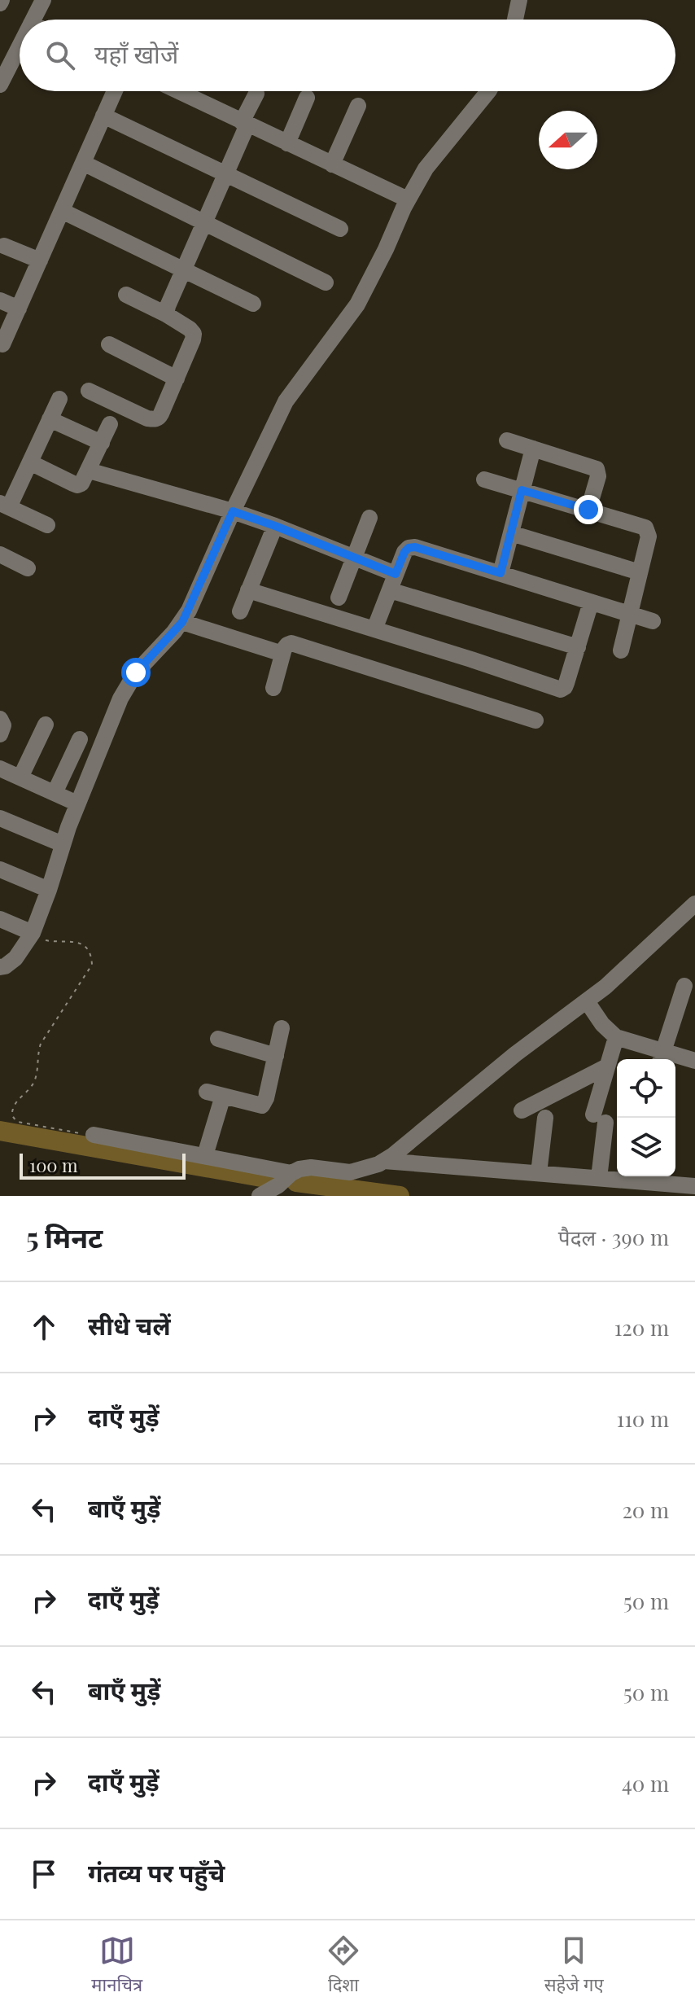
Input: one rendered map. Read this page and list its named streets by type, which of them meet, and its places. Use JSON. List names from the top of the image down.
{
  "scale_bar": "100 m",
  "north": "left",
  "page": {
    "search": "यहाँ खोजें",
    "scale": "100 m",
    "heading": ["5 मिनट", "पैदल · 390 m"],
    "list": [
      ["सीधे चलें", "120 m"],
      ["दाएँ मुड़ें", "110 m"],
      ["बाएँ मुड़ें", "20 m"],
      ["दाएँ मुड़ें", "50 m"],
      ["बाएँ मुड़ें", "50 m"],
      ["दाएँ मुड़ें", "40 m"],
      "गंतव्य पर पहुँचे"
    ],
    "nav": ["मानचित्र", "दिशा", "सहेजे गए"]
  }
}
